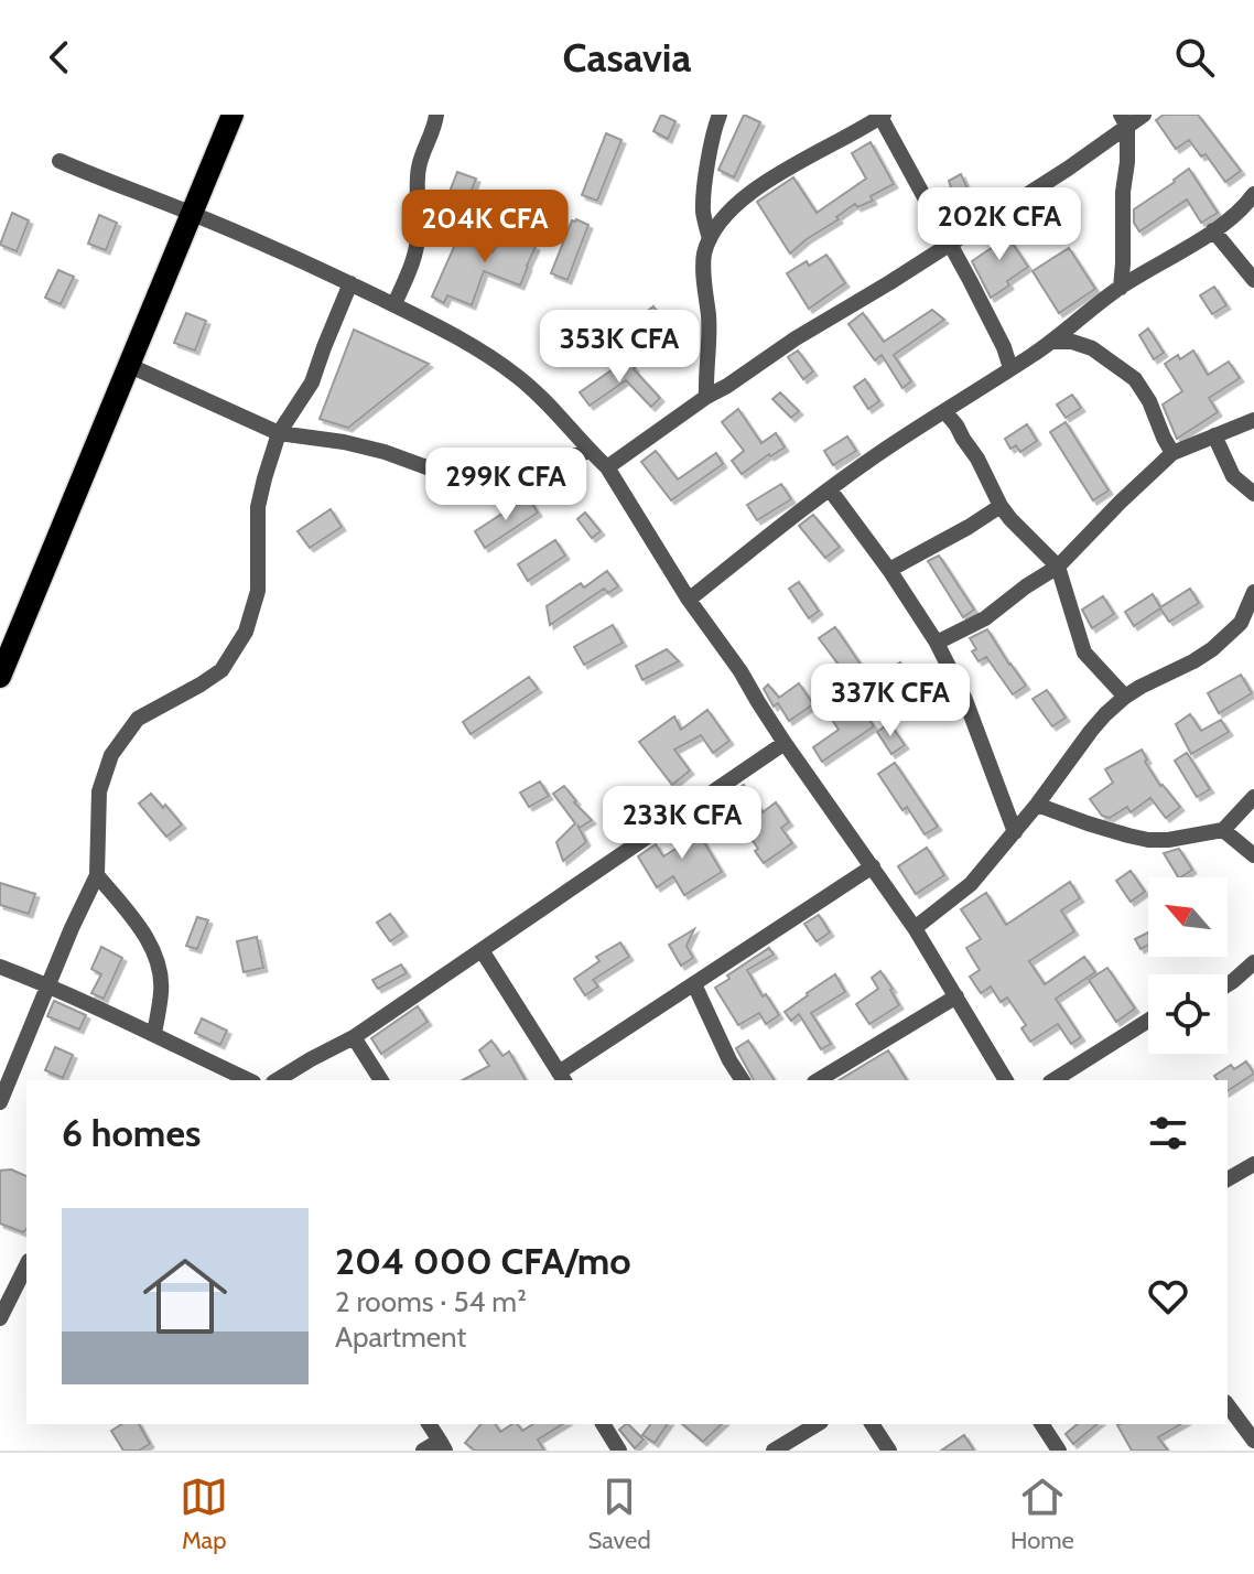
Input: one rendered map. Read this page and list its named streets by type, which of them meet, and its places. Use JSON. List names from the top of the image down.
{
  "north": "top left",
  "page": {
    "header": "Casavia",
    "price": [
      "202K CFA",
      "204K CFA",
      "353K CFA",
      "299K CFA",
      "337K CFA",
      "233K CFA"
    ],
    "heading": "6 homes",
    "list": [
      {
        "name": "204 000 CFA/mo",
        "note": "2 rooms · 54 m² · Apartment"
      }
    ],
    "tabs": ["Map", "Saved", "Home"]
  }
}
